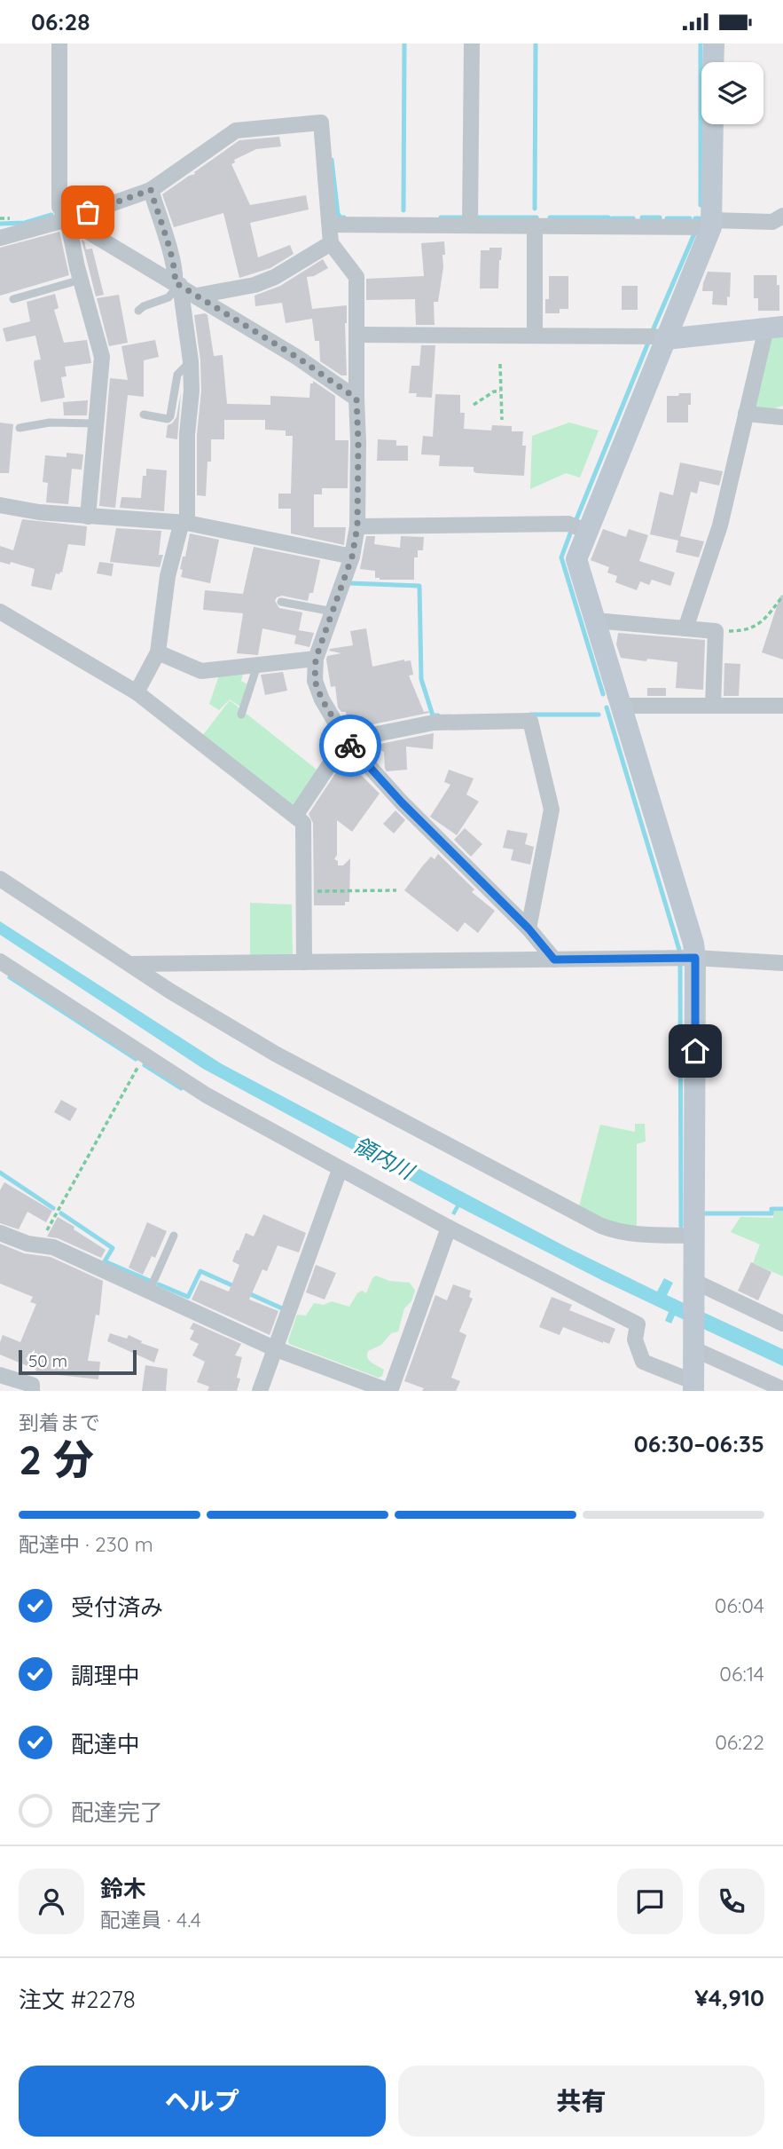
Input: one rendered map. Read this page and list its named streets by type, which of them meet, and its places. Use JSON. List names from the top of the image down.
{
  "water": ["領内川"],
  "scale_bar": "50 m",
  "page": {
    "status": "06:28",
    "scale": "50 m",
    "heading": ["2 分", "到着まで", "06:30–06:35"],
    "panel": [
      "鈴木",
      "配達員 · 4.4",
      "注文 #2278",
      "¥4,910"
    ],
    "bar": "配達中 · 230 m",
    "list": [
      ["受付済み", "06:04"],
      ["調理中", "06:14"],
      ["配達中", "06:22"],
      "配達完了"
    ],
    "buttons": ["ヘルプ", "共有"]
  }
}
